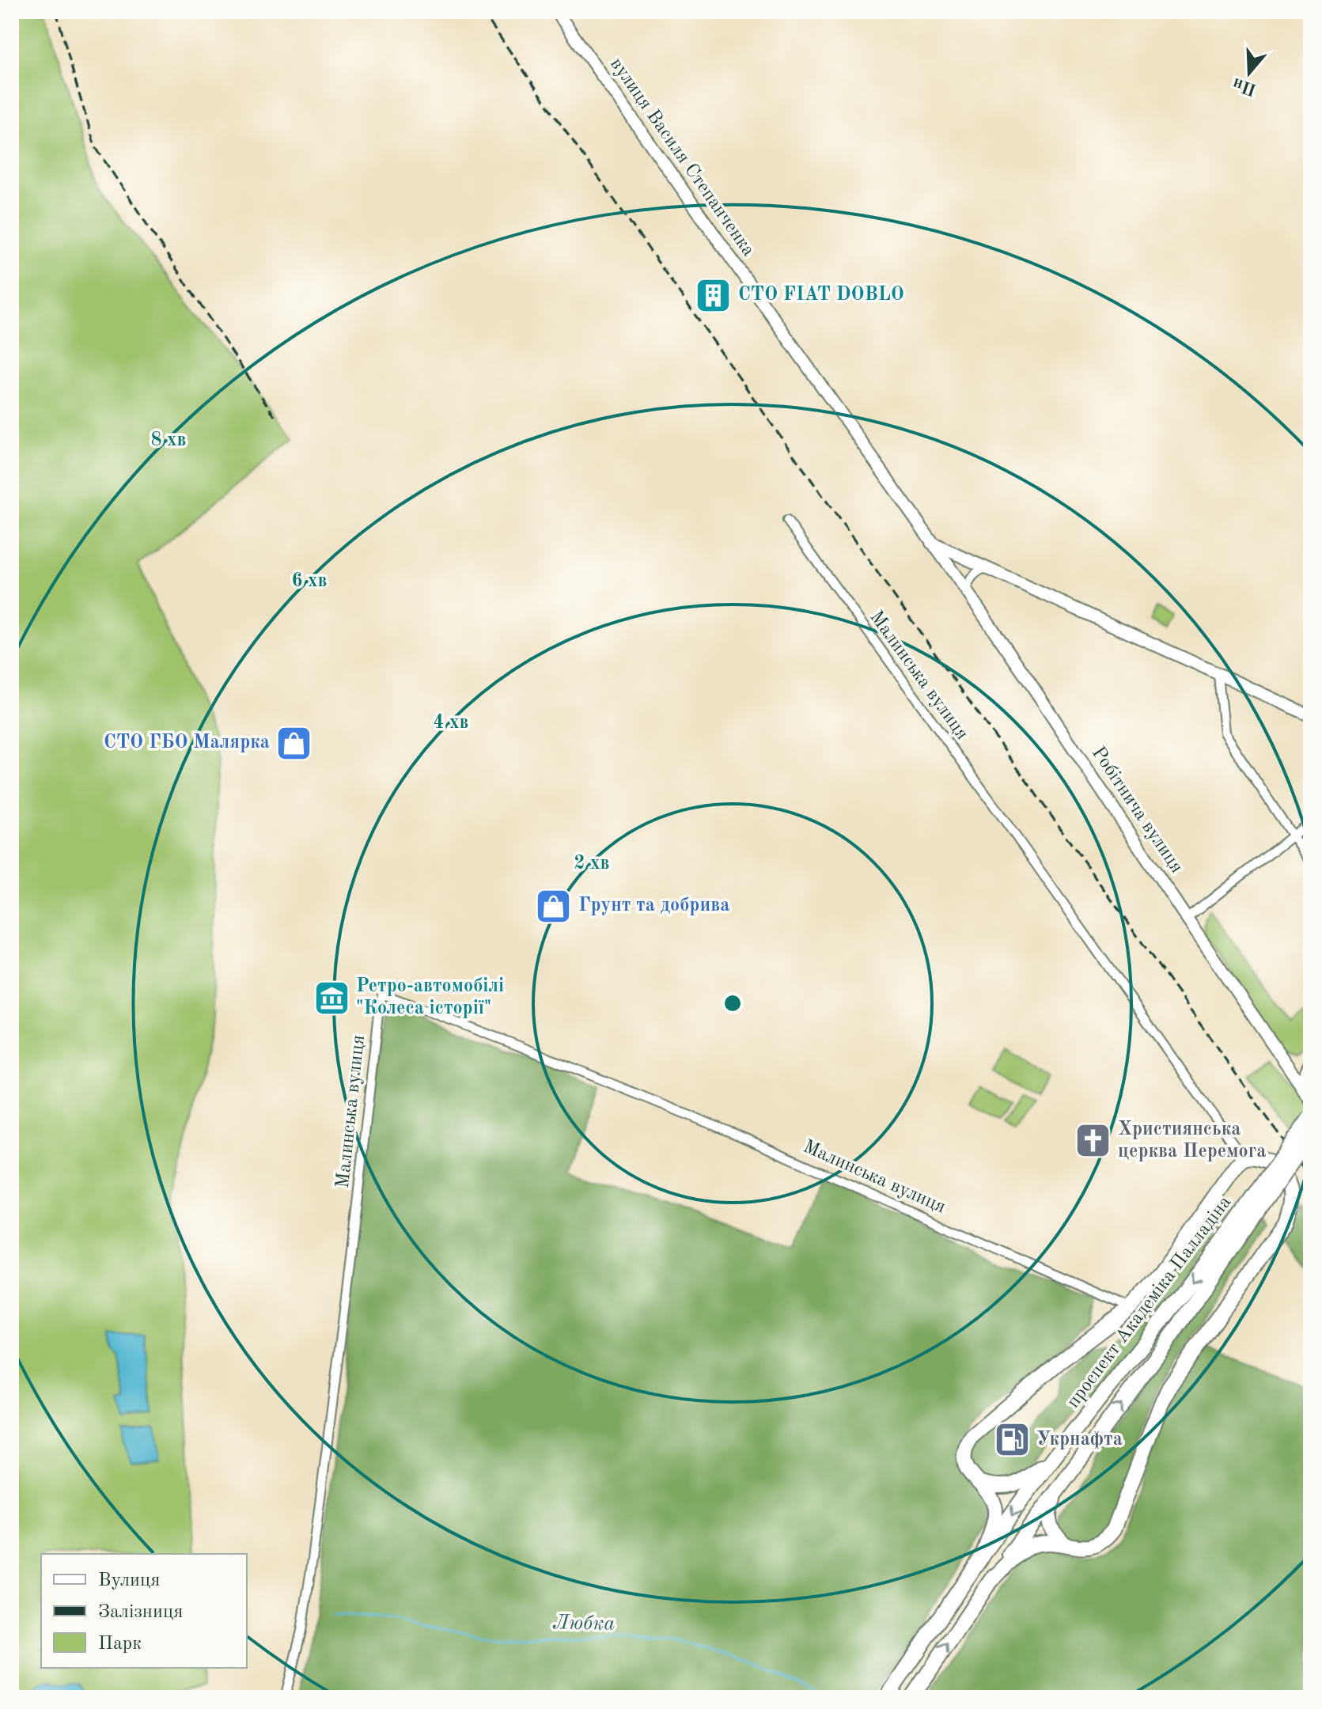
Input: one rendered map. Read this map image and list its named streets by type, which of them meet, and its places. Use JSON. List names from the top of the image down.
{
  "streets": {
    "highway": ["проспект Академіка Палладіна"],
    "main road": ["Робітнича вулиця"],
    "street": ["вулиця Василя Степанченка", "Малинська вулиця"]
  },
  "crossings": [
    ["вулиця Василя Степанченка", "Робітнича вулиця"]
  ],
  "water": ["Любка"],
  "places": {
    "building": ["СТО FIAT DOBLO"],
    "shop": ["СТО ГБО Малярка", "Грунт та добрива"],
    "museum": ["Ретро-автомобілі \"Колеса історії\""],
    "church": ["Християнська церква Перемога"],
    "fuel station": ["Укрнафта"]
  },
  "legend": ["Вулиця", "Залізниця", "Парк"],
  "north": "bottom",
  "rings": [
    "8 хв",
    "6 хв",
    "4 хв",
    "2 хв"
  ]
}
